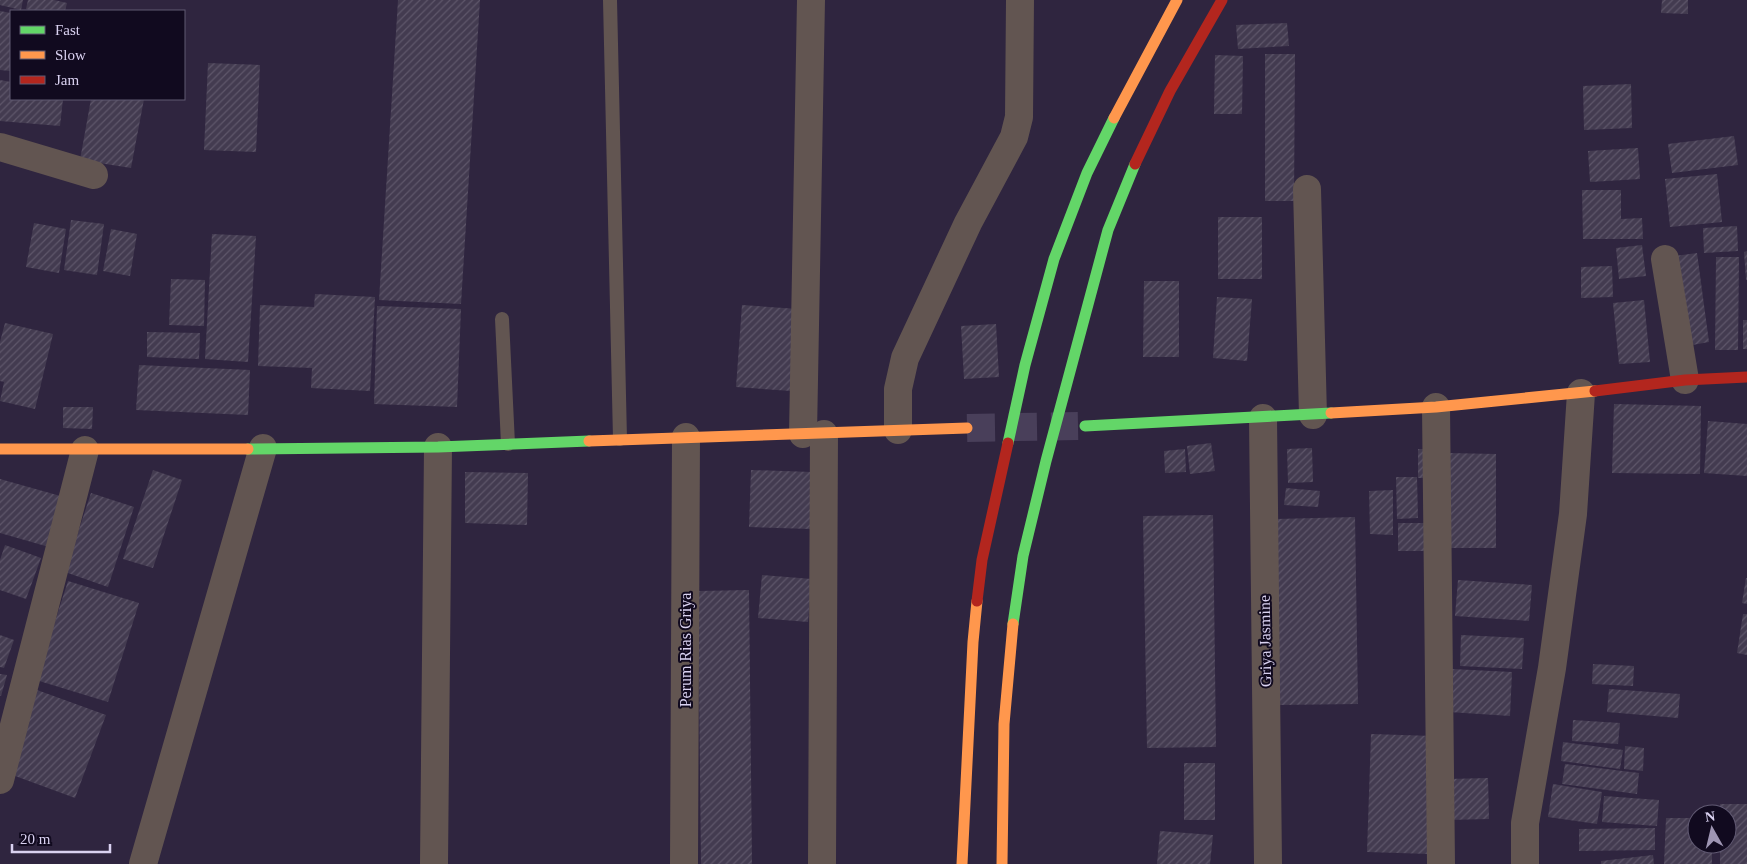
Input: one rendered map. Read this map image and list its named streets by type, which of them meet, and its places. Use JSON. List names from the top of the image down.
{
  "streets": {
    "street": ["Griya Jasmine", "Perum Rias Griya"]
  },
  "legend": ["Fast", "Slow", "Jam"],
  "scale_bar": "20 m",
  "north": "top"
}
